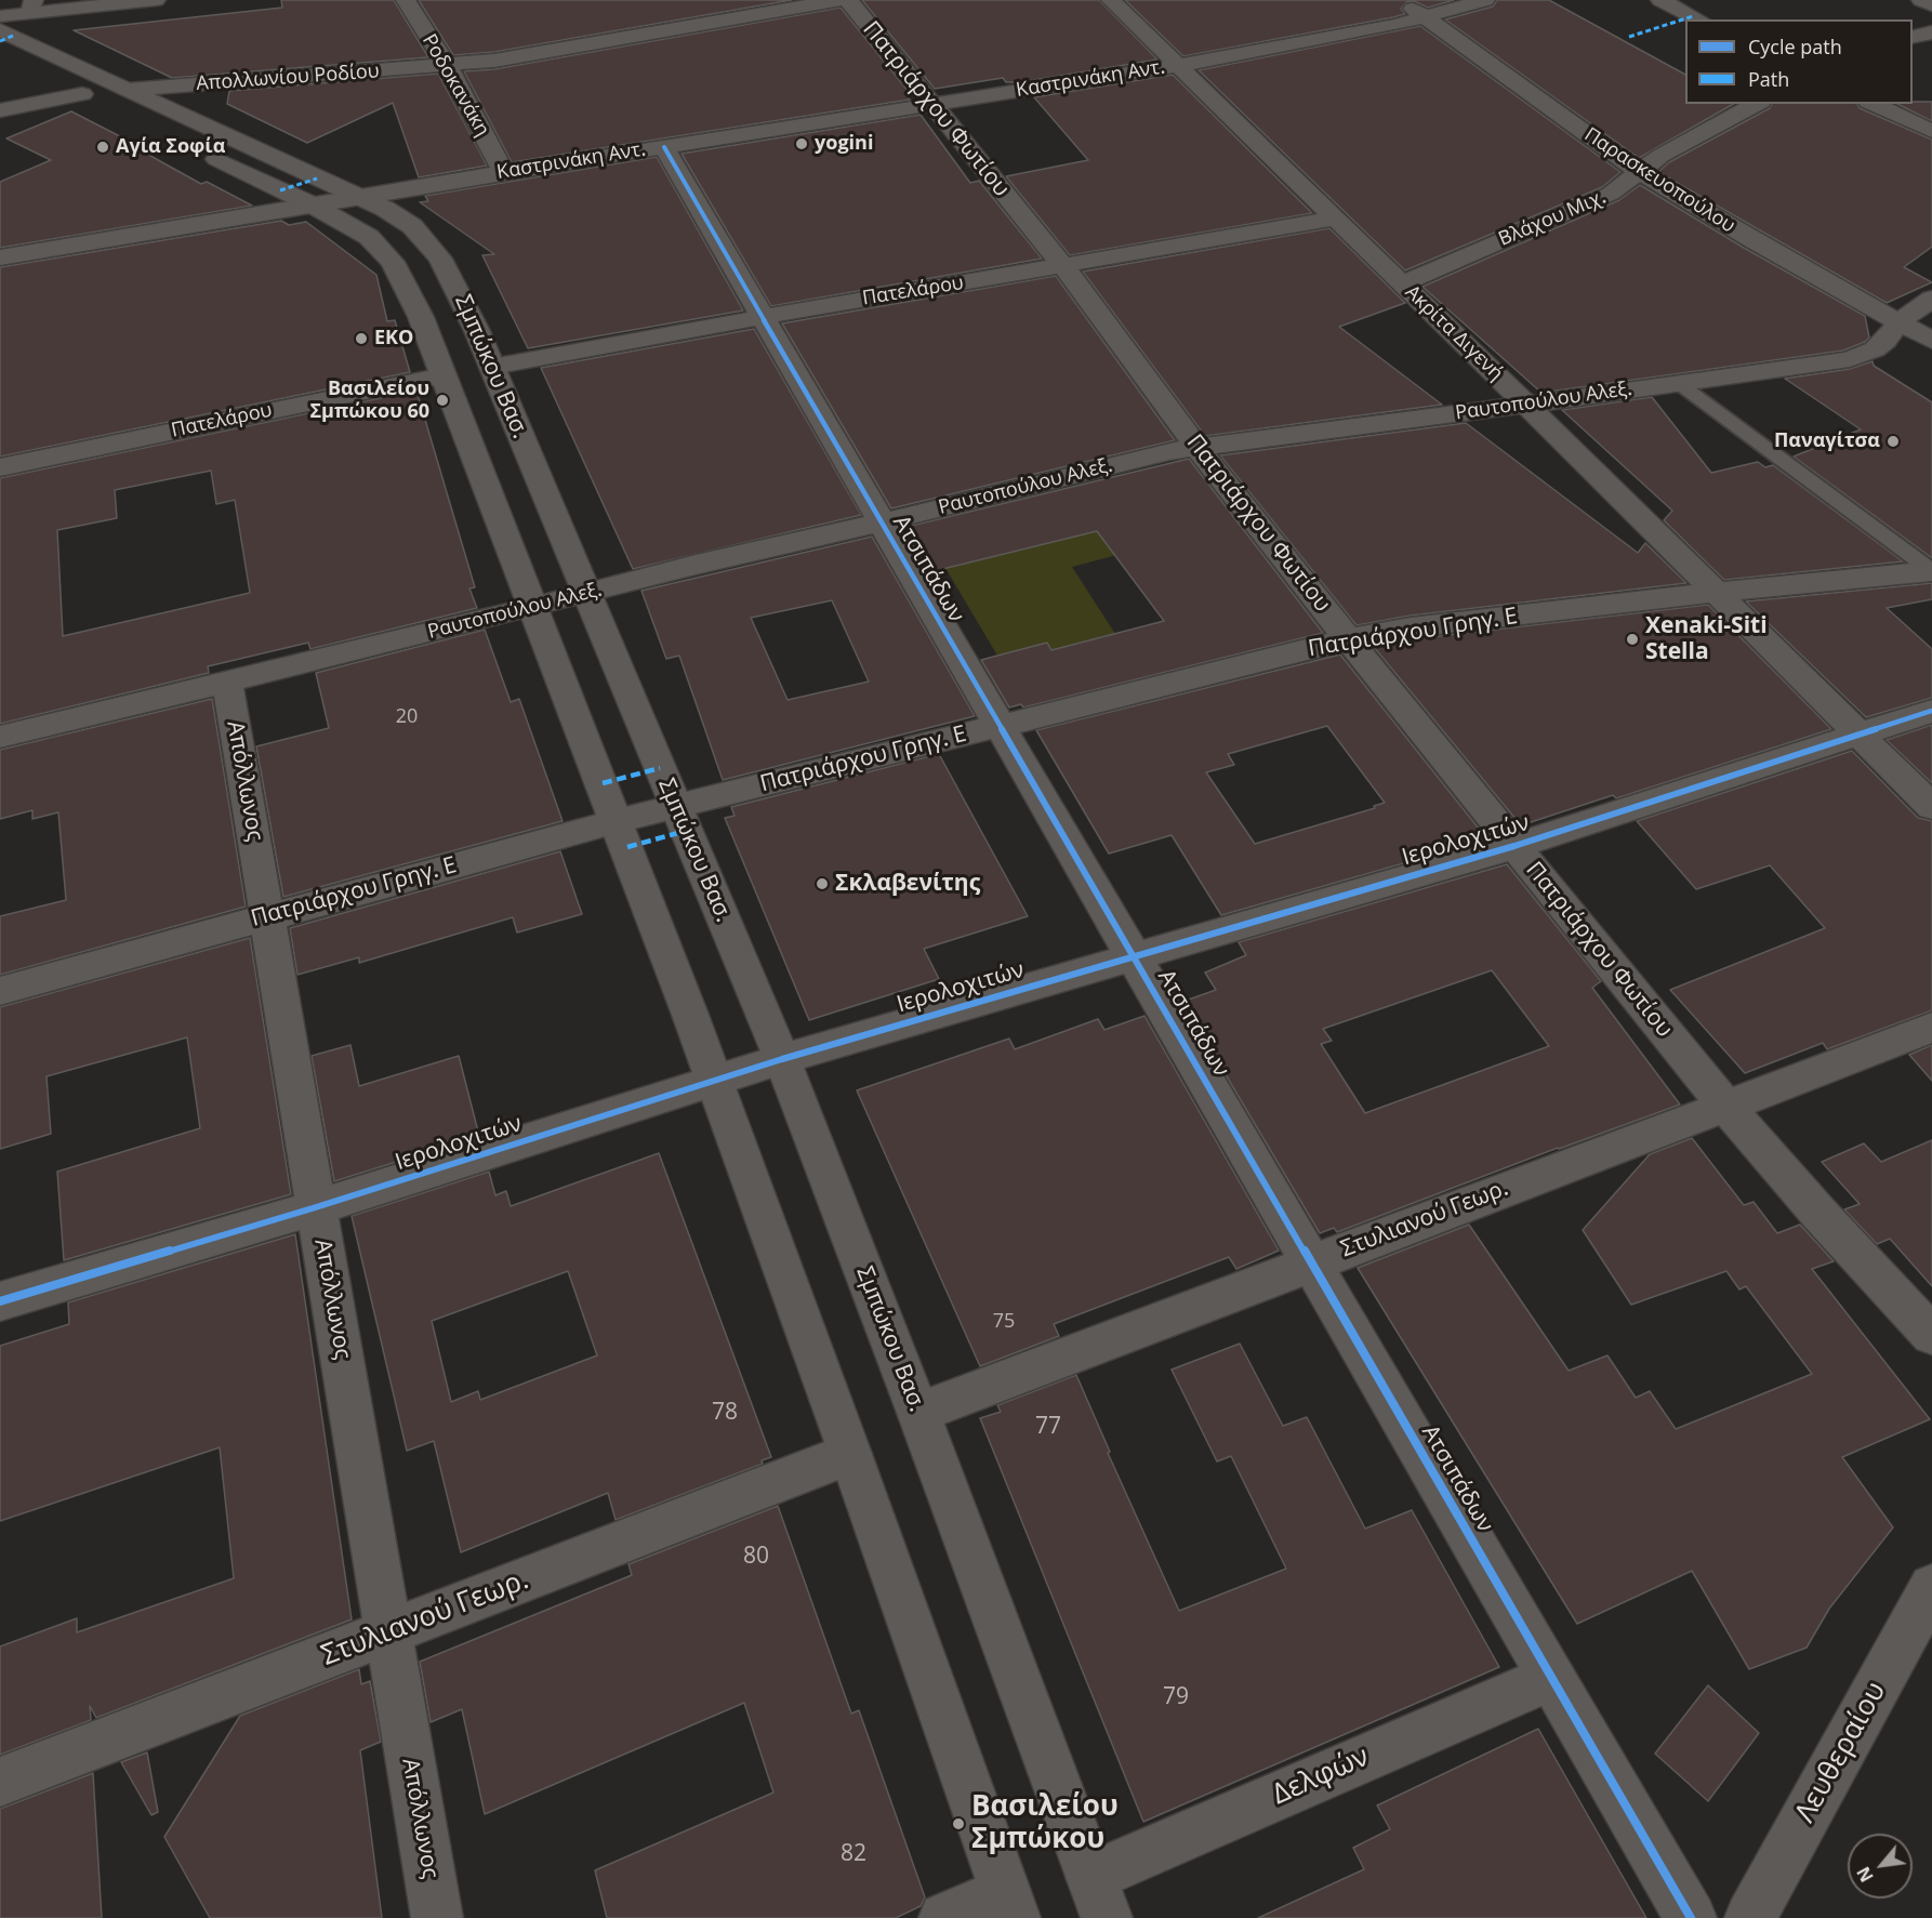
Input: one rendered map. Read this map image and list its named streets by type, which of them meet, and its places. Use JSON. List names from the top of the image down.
{
  "streets": {
    "street": [
      "Απολλωνίου Ροδίου",
      "Καστρινάκη Αντ.",
      "Ροδοκανάκη",
      "Πατριάρχου Φωτίου",
      "Παρασκευοπούλου",
      "Βλάχου Μιχ.",
      "Πατελάρου",
      "Ακρίτα Διγενή",
      "Σμπώκου Βασ.",
      "Ραυτοπούλου Αλεξ.",
      "Ατσιπάδων",
      "Πατριάρχου Γρηγ. Ε",
      "Απόλλωνος",
      "Ιερολοχιτών",
      "Στυλιανού Γεωρ.",
      "Λευθεραίου",
      "Δελφών"
    ]
  },
  "crossings": [
    ["Απολλωνίου Ροδίου", "Ροδοκανάκη"],
    ["Απολλωνίου Ροδίου", "Σμπώκου Βασ."],
    ["Καστρινάκη Αντ.", "Ροδοκανάκη"],
    ["Καστρινάκη Αντ.", "Πατριάρχου Φωτίου"],
    ["Καστρινάκη Αντ.", "Παρασκευοπούλου"],
    ["Καστρινάκη Αντ.", "Ακρίτα Διγενή"],
    ["Καστρινάκη Αντ.", "Σμπώκου Βασ."],
    ["Καστρινάκη Αντ.", "Ατσιπάδων"],
    ["Πατριάρχου Φωτίου", "Πατελάρου"],
    ["Πατριάρχου Φωτίου", "Ραυτοπούλου Αλεξ."],
    ["Πατριάρχου Φωτίου", "Πατριάρχου Γρηγ. Ε"],
    ["Πατριάρχου Φωτίου", "Ιερολοχιτών"],
    ["Πατριάρχου Φωτίου", "Στυλιανού Γεωρ."],
    ["Παρασκευοπούλου", "Βλάχου Μιχ."],
    ["Παρασκευοπούλου", "Ραυτοπούλου Αλεξ."],
    ["Βλάχου Μιχ.", "Ακρίτα Διγενή"],
    ["Πατελάρου", "Ακρίτα Διγενή"],
    ["Πατελάρου", "Σμπώκου Βασ."],
    ["Πατελάρου", "Ατσιπάδων"],
    ["Ακρίτα Διγενή", "Ραυτοπούλου Αλεξ."],
    ["Ακρίτα Διγενή", "Πατριάρχου Γρηγ. Ε"],
    ["Ακρίτα Διγενή", "Ιερολοχιτών"],
    ["Σμπώκου Βασ.", "Ραυτοπούλου Αλεξ."],
    ["Σμπώκου Βασ.", "Πατριάρχου Γρηγ. Ε"],
    ["Σμπώκου Βασ.", "Ιερολοχιτών"],
    ["Σμπώκου Βασ.", "Στυλιανού Γεωρ."],
    ["Σμπώκου Βασ.", "Δελφών"],
    ["Ραυτοπούλου Αλεξ.", "Ατσιπάδων"],
    ["Ραυτοπούλου Αλεξ.", "Απόλλωνος"],
    ["Ατσιπάδων", "Πατριάρχου Γρηγ. Ε"],
    ["Ατσιπάδων", "Ιερολοχιτών"],
    ["Ατσιπάδων", "Στυλιανού Γεωρ."],
    ["Ατσιπάδων", "Δελφών"],
    ["Πατριάρχου Γρηγ. Ε", "Απόλλωνος"],
    ["Απόλλωνος", "Ιερολοχιτών"],
    ["Απόλλωνος", "Στυλιανού Γεωρ."]
  ],
  "places": [
    "yogini",
    "Αγία Σοφία",
    "ΕΚΟ",
    "Βασιλείου Σμπώκου 60",
    "Παναγίτσα",
    "Xenaki-Siti Stella",
    "Σκλαβενίτης",
    "Βασιλείου Σμπώκου"
  ],
  "house_numbers": [
    "20",
    "75",
    "78",
    "77",
    "80",
    "79",
    "82"
  ],
  "legend": ["Cycle path", "Path"],
  "north": "bottom left"
}
